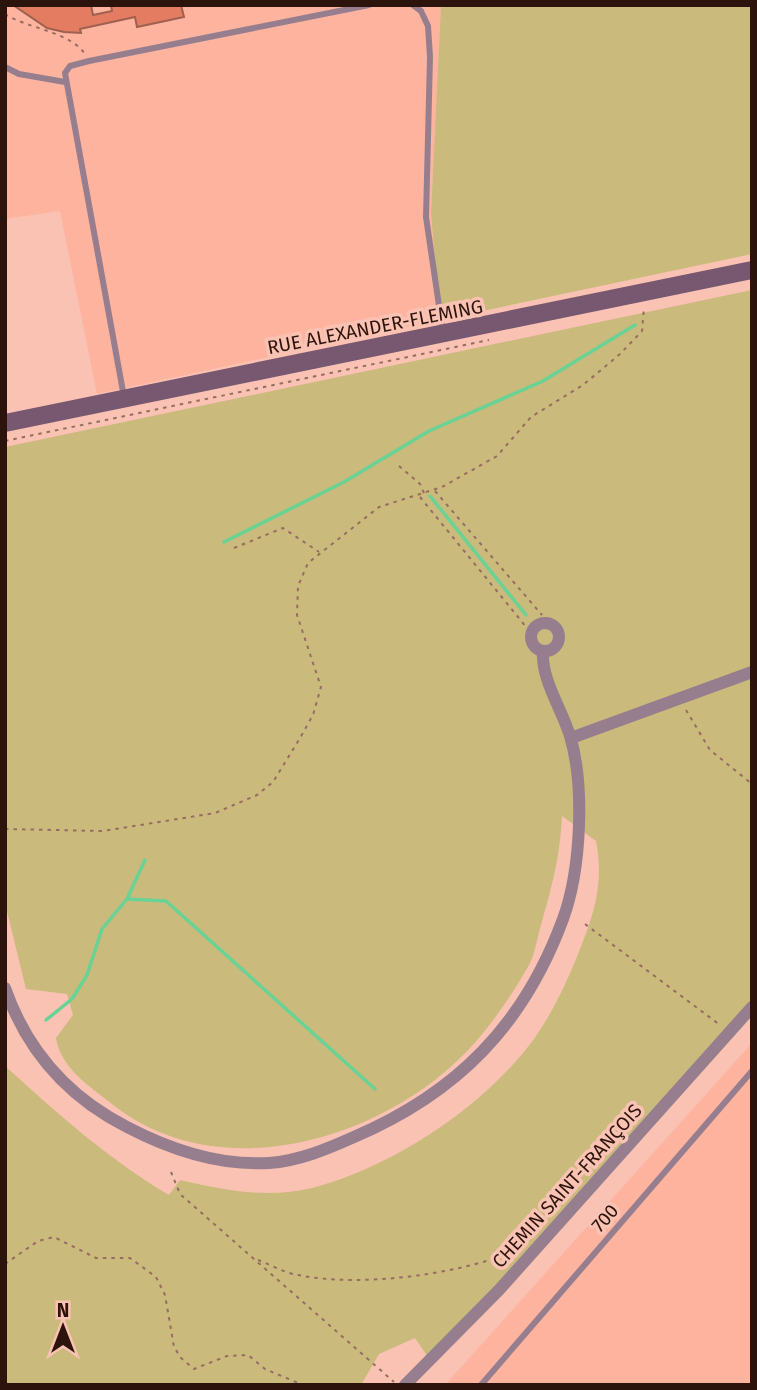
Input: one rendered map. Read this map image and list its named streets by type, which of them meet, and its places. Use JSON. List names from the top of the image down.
{
  "streets": {
    "street": ["RUE ALEXANDER-FLEMING", "CHEMIN SAINT-FRANÇOIS"],
    "lane": ["700"]
  },
  "north": "top"
}
